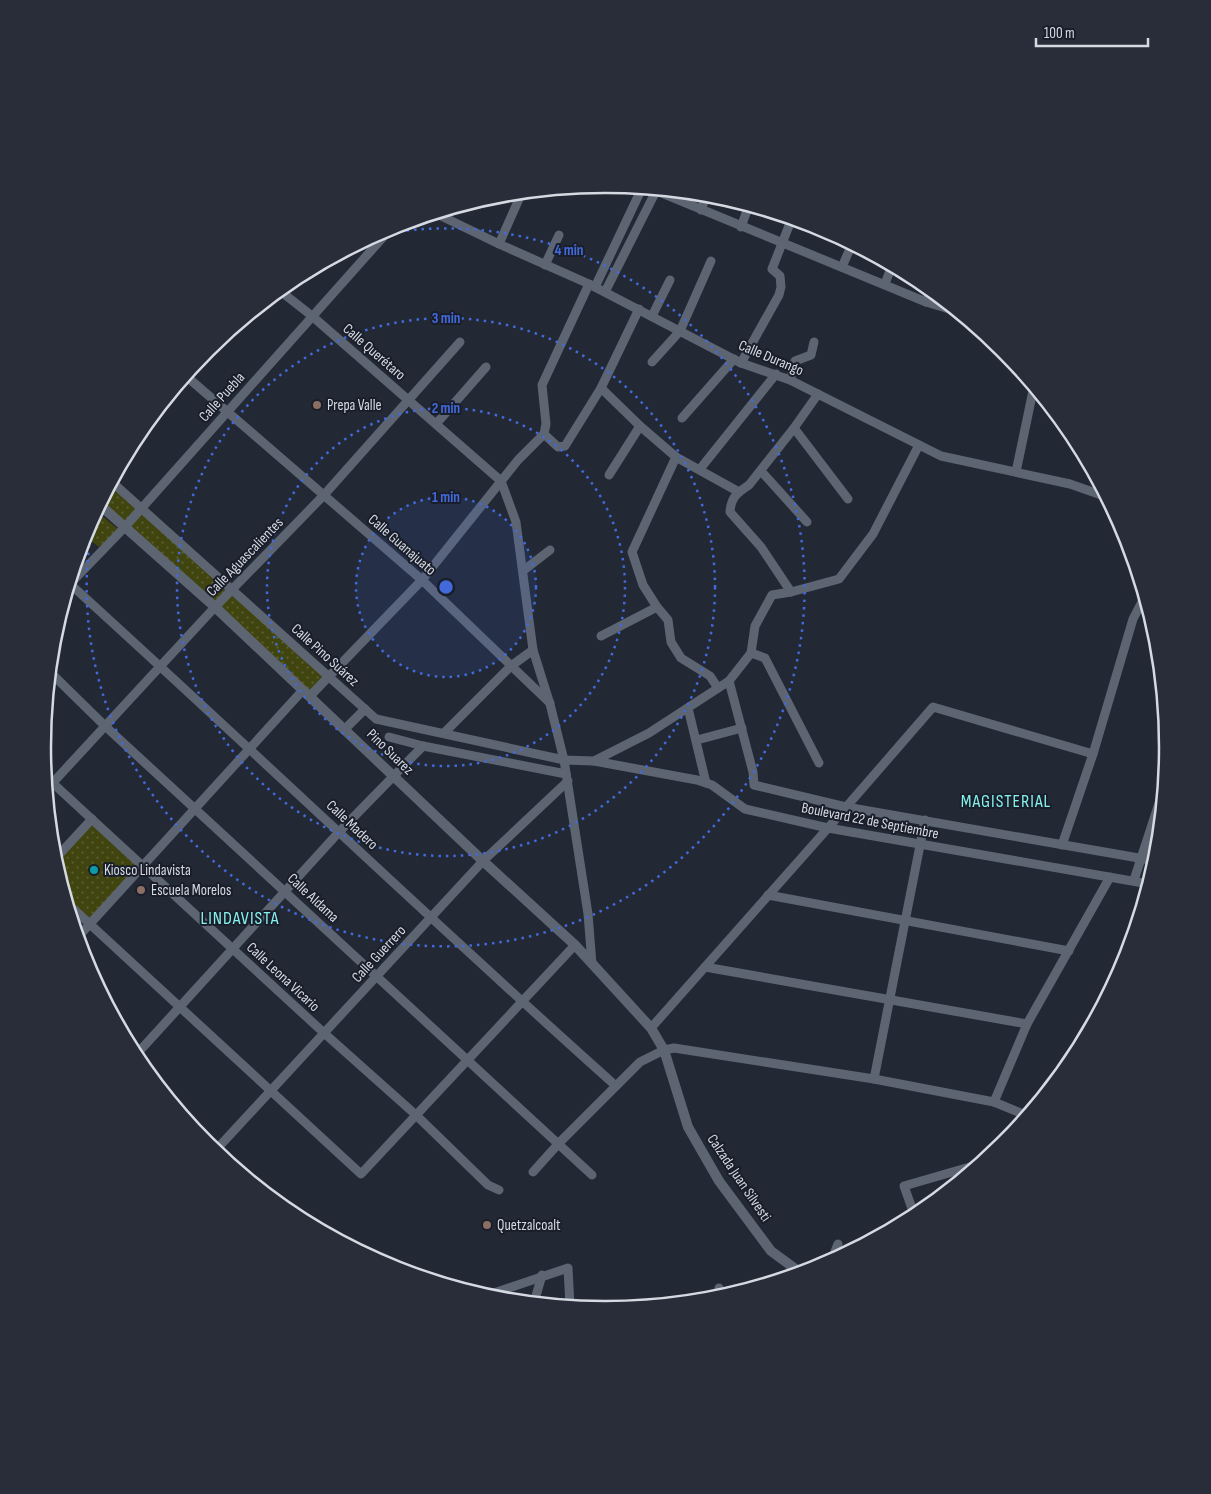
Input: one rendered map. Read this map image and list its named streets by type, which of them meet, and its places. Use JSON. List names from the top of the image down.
{
  "streets": {
    "street": [
      "Calle Querétaro",
      "Calle Durango",
      "Calle Puebla",
      "Calle Guanajuato",
      "Calle Aguascalientes",
      "Calle Pino Suárez",
      "Pino Suarez",
      "Boulevard 22 de Septiembre",
      "Calle Madero",
      "Calle Aldama",
      "Calle Guerrero",
      "Calle Leona Vicario",
      "Calzada Juan Silvesti"
    ]
  },
  "crossings": [
    ["Calle Querétaro", "Calle Puebla"],
    ["Calle Querétaro", "Calle Guanajuato"],
    ["Calle Querétaro", "Calle Aguascalientes"],
    ["Calle Puebla", "Calle Guanajuato"],
    ["Calle Puebla", "Calle Pino Suárez"],
    ["Calle Puebla", "Pino Suarez"],
    ["Calle Guanajuato", "Calle Aguascalientes"],
    ["Calle Aguascalientes", "Calle Pino Suárez"],
    ["Calle Aguascalientes", "Pino Suarez"],
    ["Calle Aguascalientes", "Calle Madero"],
    ["Calle Aguascalientes", "Calle Aldama"],
    ["Pino Suarez", "Calle Guerrero"],
    ["Pino Suarez", "Calzada Juan Silvesti"],
    ["Calle Madero", "Calle Guerrero"],
    ["Calle Aldama", "Calle Guerrero"],
    ["Calle Guerrero", "Calle Leona Vicario"]
  ],
  "districts": ["MAGISTERIAL", "LINDAVISTA"],
  "places": [
    "Prepa Valle",
    "Kiosco Lindavista",
    "Escuela Morelos",
    "Quetzalcoalt"
  ],
  "scale_bar": "100 m",
  "rings": [
    "4 min",
    "3 min",
    "2 min",
    "1 min"
  ]
}
